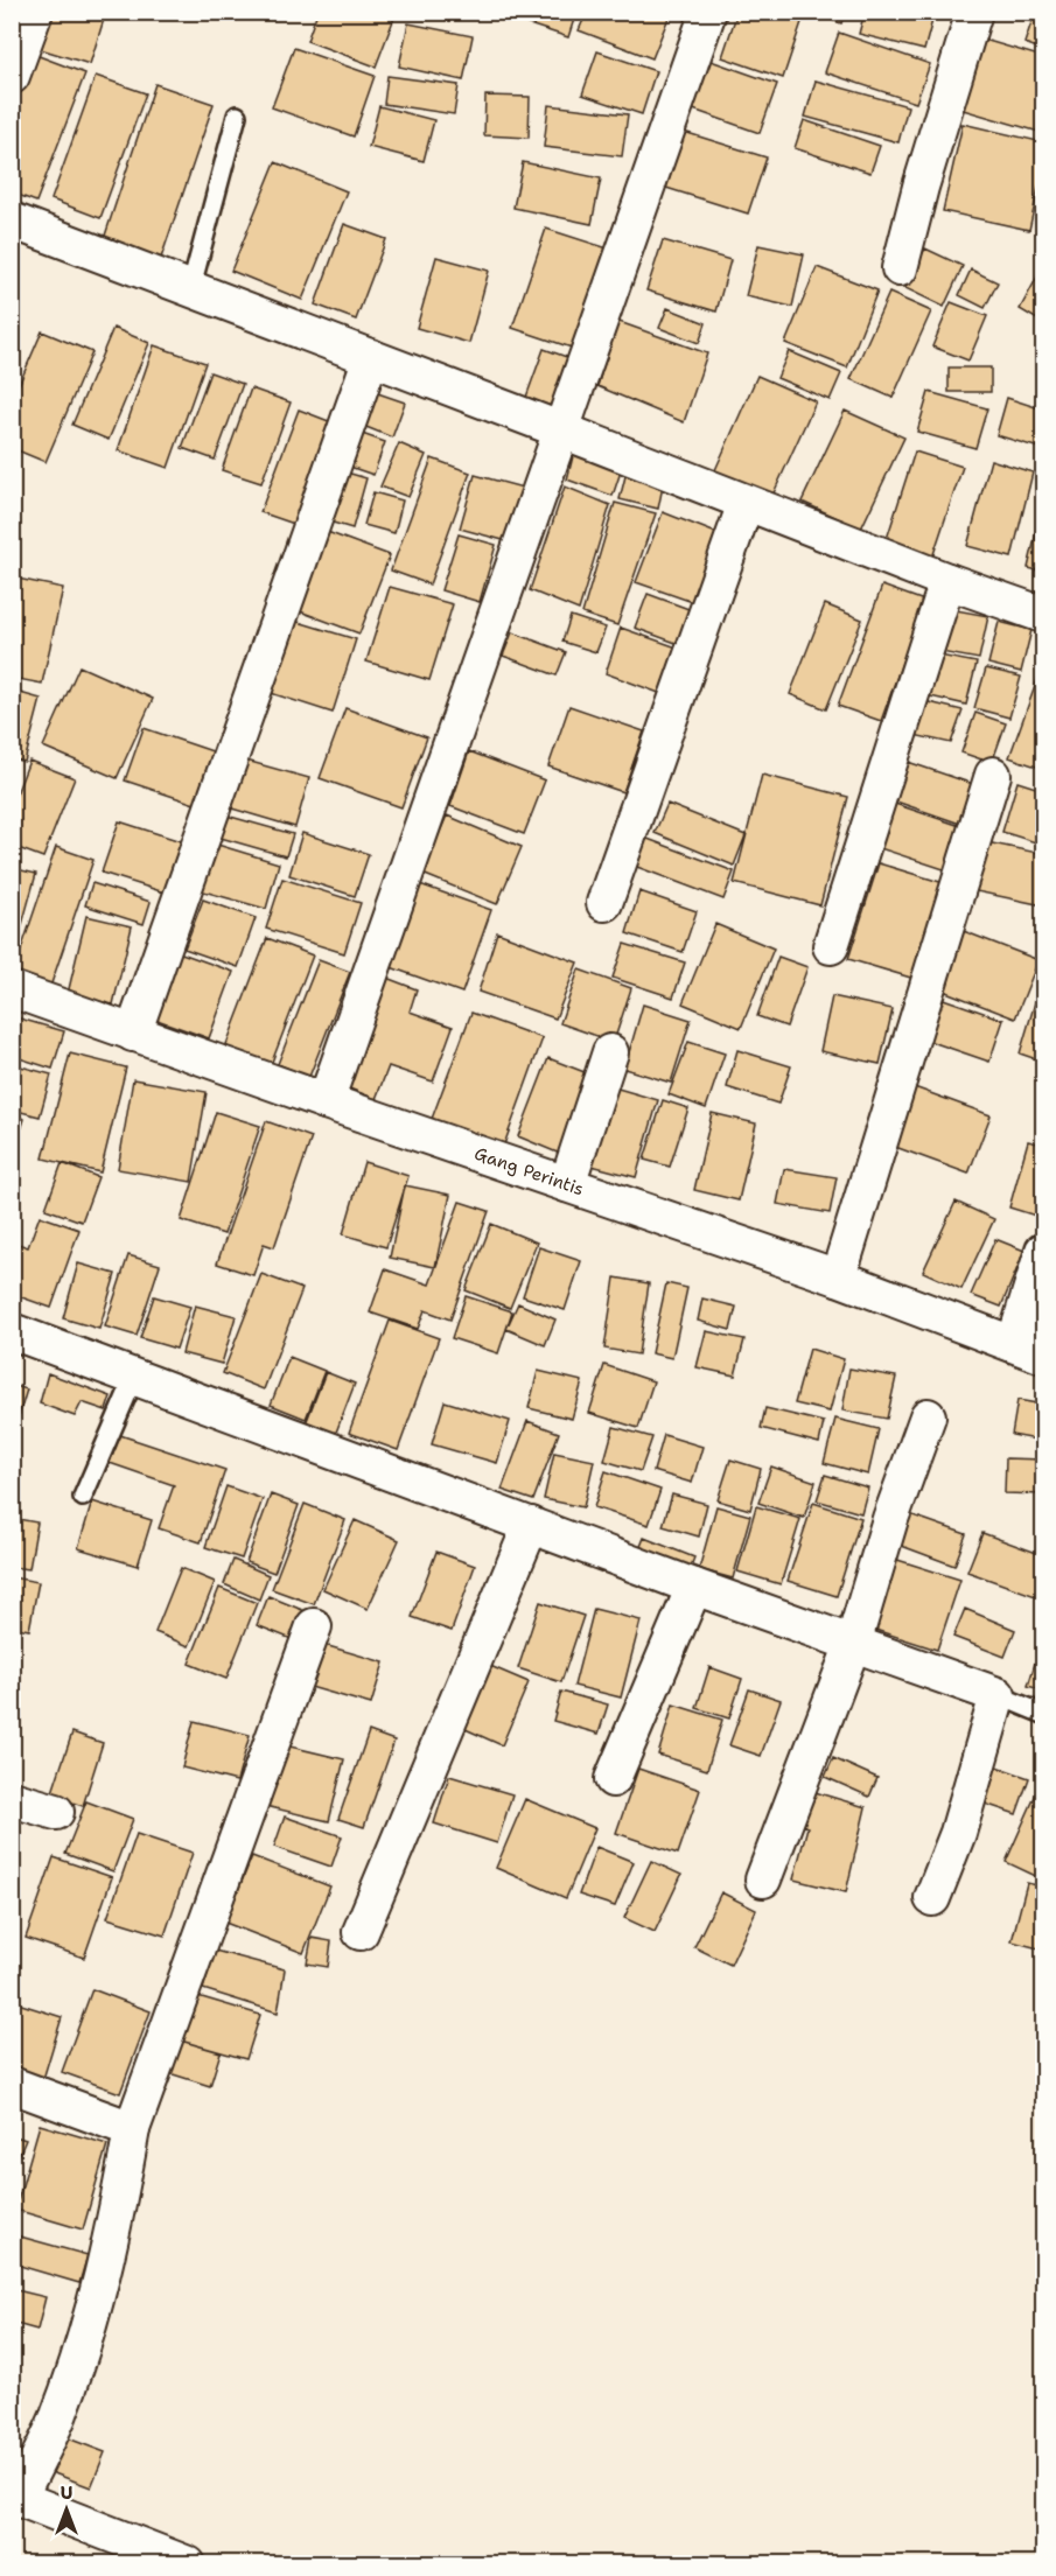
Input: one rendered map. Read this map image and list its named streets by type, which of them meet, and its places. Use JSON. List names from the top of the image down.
{
  "streets": {
    "street": ["Gang Perintis"]
  },
  "north": "top"
}
